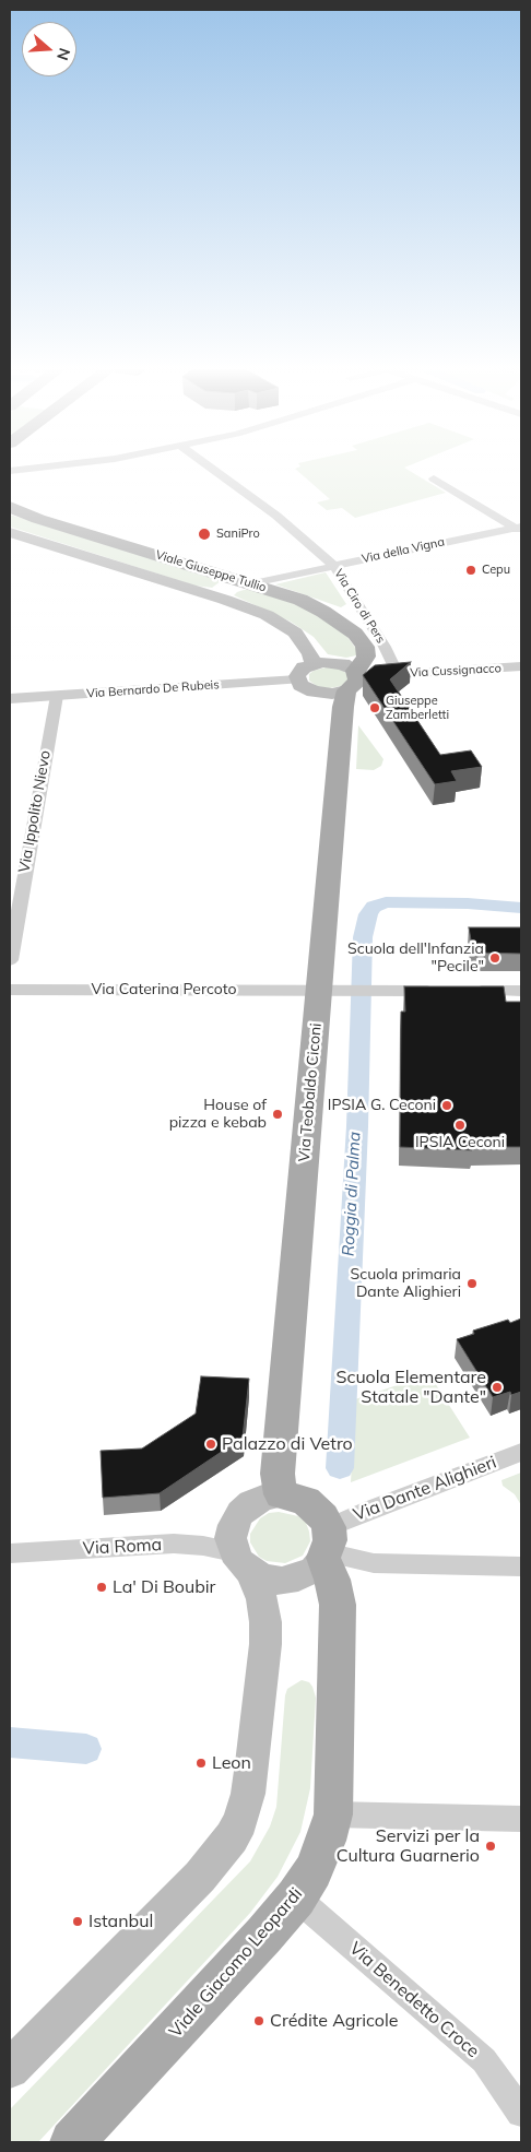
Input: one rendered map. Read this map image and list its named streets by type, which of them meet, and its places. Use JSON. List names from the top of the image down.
{
  "streets": {
    "main road": ["Viale Giuseppe Tullio", "Via Teobaldo Ciconi", "Viale Giacomo Leopardi"],
    "street": [
      "Via della Vigna",
      "Via Ciro di Pers",
      "Via Cussignacco",
      "Via Bernardo De Rubeis",
      "Via Ippolito Nievo",
      "Via Caterina Percoto",
      "Via Dante Alighieri",
      "Via Roma",
      "Via Benedetto Croce"
    ]
  },
  "crossings": [
    ["Via della Vigna", "Viale Giuseppe Tullio"],
    ["Via della Vigna", "Via Ciro di Pers"],
    ["Viale Giuseppe Tullio", "Via Cussignacco"],
    ["Viale Giuseppe Tullio", "Via Teobaldo Ciconi"],
    ["Via Ciro di Pers", "Via Cussignacco"],
    ["Via Cussignacco", "Via Teobaldo Ciconi"],
    ["Via Bernardo De Rubeis", "Via Ippolito Nievo"],
    ["Via Caterina Percoto", "Via Teobaldo Ciconi"],
    ["Via Teobaldo Ciconi", "Via Dante Alighieri"],
    ["Via Teobaldo Ciconi", "Via Roma"],
    ["Via Teobaldo Ciconi", "Viale Giacomo Leopardi"],
    ["Via Dante Alighieri", "Via Roma"],
    ["Via Dante Alighieri", "Viale Giacomo Leopardi"],
    ["Via Roma", "Viale Giacomo Leopardi"],
    ["Viale Giacomo Leopardi", "Via Benedetto Croce"]
  ],
  "water": ["Roggia di Palma"],
  "places": [
    "SaniPro",
    "Cepu",
    "Giuseppe Zamberletti",
    "Scuola dell'Infanzia \"Pecile\"",
    "IPSIA G. Ceconi",
    "House of pizza e kebab",
    "IPSIA Ceconi",
    "Scuola primaria Dante Alighieri",
    "Scuola Elementare Statale \"Dante\"",
    "Palazzo di Vetro",
    "La' Di Boubir",
    "Leon",
    "Servizi per la Cultura Guarnerio",
    "Istanbul",
    "Crédite Agricole"
  ],
  "north": "right"
}
